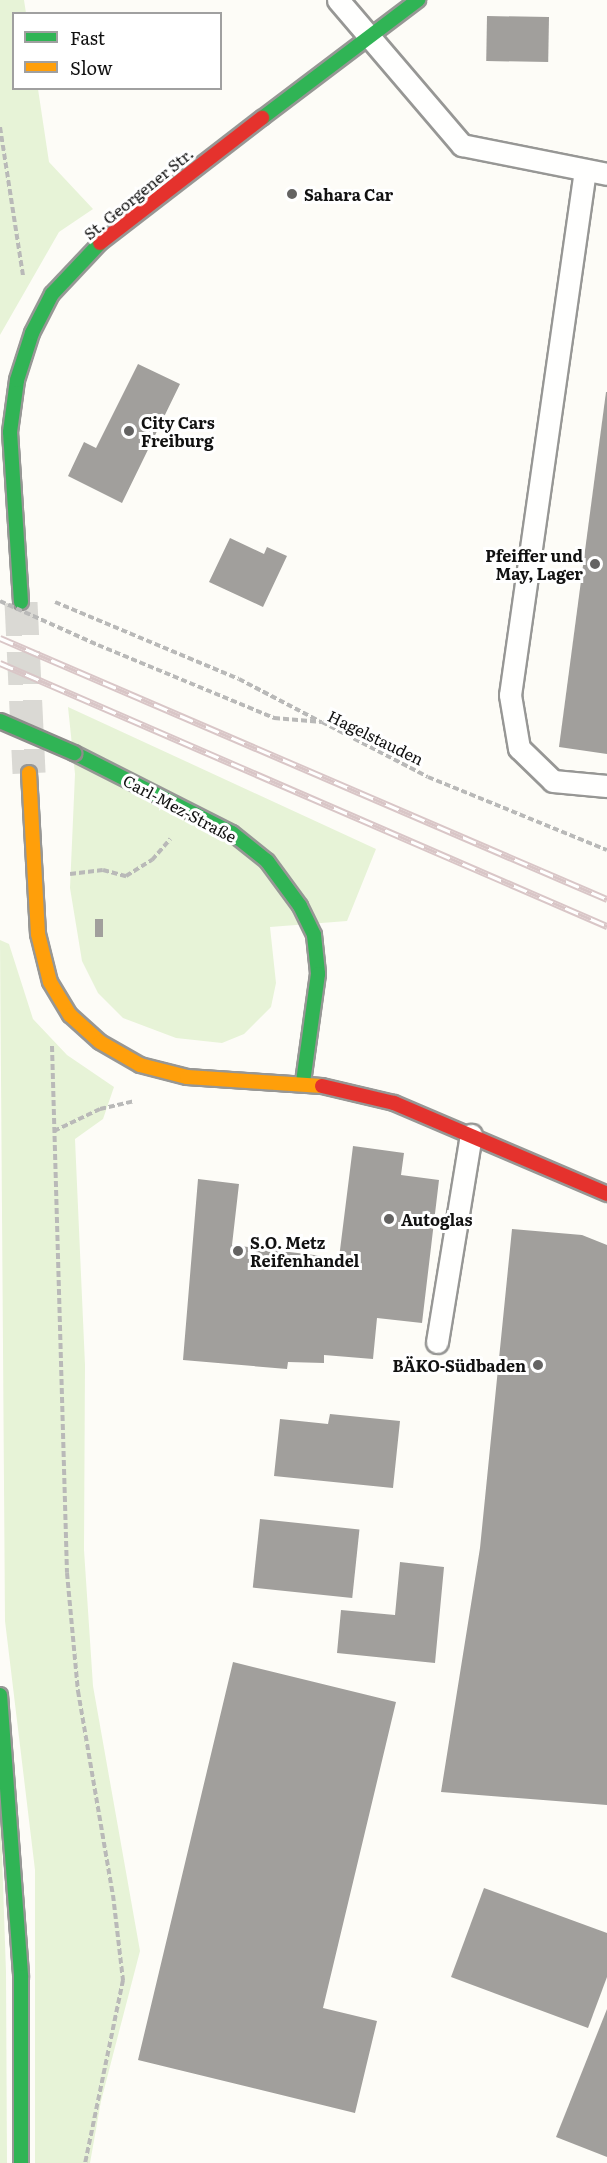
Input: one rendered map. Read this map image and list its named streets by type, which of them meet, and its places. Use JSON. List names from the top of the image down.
{
  "streets": {
    "main road": ["St. Georgener Str.", "Carl-Mez-Straße"],
    "path": ["Hagelstauden"]
  },
  "places": [
    "Sahara Car",
    "City Cars Freiburg",
    "Pfeiffer und May, Lager",
    "Autoglas",
    "S.O. Metz Reifenhandel",
    "BÄKO-Südbaden"
  ],
  "legend": ["Fast", "Slow"]
}
